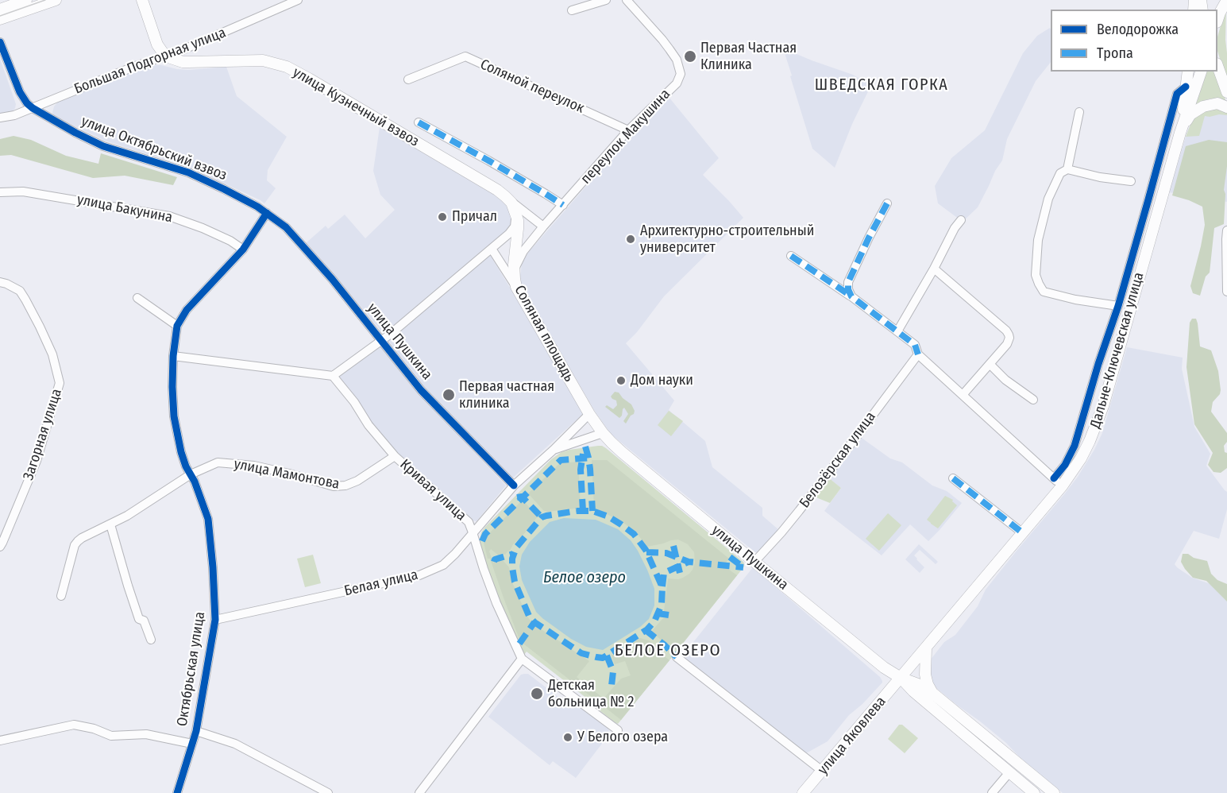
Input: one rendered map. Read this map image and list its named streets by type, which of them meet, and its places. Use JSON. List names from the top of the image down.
{
  "streets": {
    "main road": [
      "улица Кузнечный взвоз",
      "Соляная площадь",
      "улица Пушкина",
      "Дальне-Ключевская улица",
      "улица Яковлева"
    ],
    "street": [
      "Большая Подгорная улица",
      "Соляной переулок",
      "переулок Макушина",
      "улица Октябрьский взвоз",
      "улица Бакунина",
      "Загорная улица",
      "Белозёрская улица",
      "улица Мамонтова",
      "Кривая улица",
      "Белая улица",
      "Октябрьская улица"
    ]
  },
  "crossings": [
    ["Большая Подгорная улица", "улица Кузнечный взвоз"],
    ["Большая Подгорная улица", "улица Октябрьский взвоз"],
    ["Соляной переулок", "переулок Макушина"],
    ["переулок Макушина", "Соляная площадь"],
    ["улица Октябрьский взвоз", "улица Пушкина"],
    ["улица Октябрьский взвоз", "Октябрьская улица"],
    ["улица Бакунина", "Октябрьская улица"],
    ["Соляная площадь", "улица Пушкина"],
    ["улица Пушкина", "Дальне-Ключевская улица"],
    ["улица Пушкина", "Белозёрская улица"],
    ["улица Пушкина", "Белая улица"],
    ["улица Пушкина", "Октябрьская улица"],
    ["улица Пушкина", "улица Яковлева"],
    ["Дальне-Ключевская улица", "улица Яковлева"],
    ["улица Мамонтова", "Кривая улица"],
    ["улица Мамонтова", "Октябрьская улица"],
    ["Кривая улица", "Белая улица"],
    ["Белая улица", "Октябрьская улица"]
  ],
  "districts": ["ШВЕДСКАЯ ГОРКА", "БЕЛОЕ ОЗЕРО"],
  "water": ["Белое озеро"],
  "places": [
    "Первая Частная Клиника",
    "Причал",
    "Архитектурно-строительный университет",
    "Дом науки",
    "Первая частная клиника",
    "Детская больница № 2",
    "У Белого озера"
  ],
  "legend": ["Велодорожка", "Тропа"]
}
